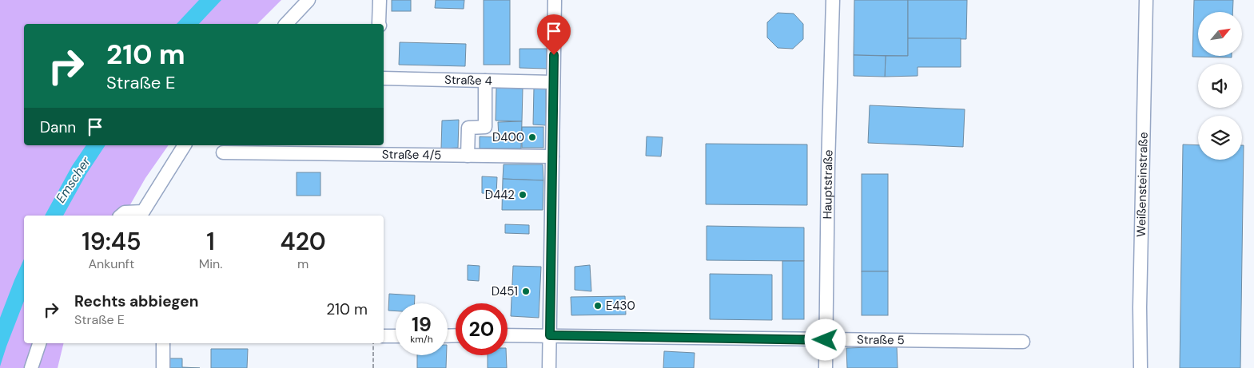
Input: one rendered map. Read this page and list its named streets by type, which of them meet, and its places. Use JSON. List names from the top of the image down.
{
  "streets": {
    "street": [
      "Straße 4",
      "Straße 4/5",
      "Hauptstraße",
      "Weißensteinstraße",
      "Straße 5"
    ]
  },
  "crossings": [
    ["Hauptstraße", "Straße 5"]
  ],
  "water": ["Emscher"],
  "places": [
    "D400",
    "D442",
    "D451",
    "E430"
  ],
  "north": "top right",
  "page": {
    "turn": ["210 m", "Straße E"],
    "then": "Dann",
    "eta": [
      "19:45",
      "Ankunft",
      "1",
      "Min.",
      "420",
      "m"
    ],
    "list": [
      {
        "name": "Rechts abbiegen",
        "note": "Straße E",
        "value": "210 m"
      }
    ],
    "speed": "19 km/h",
    "limit": "20"
  }
}
